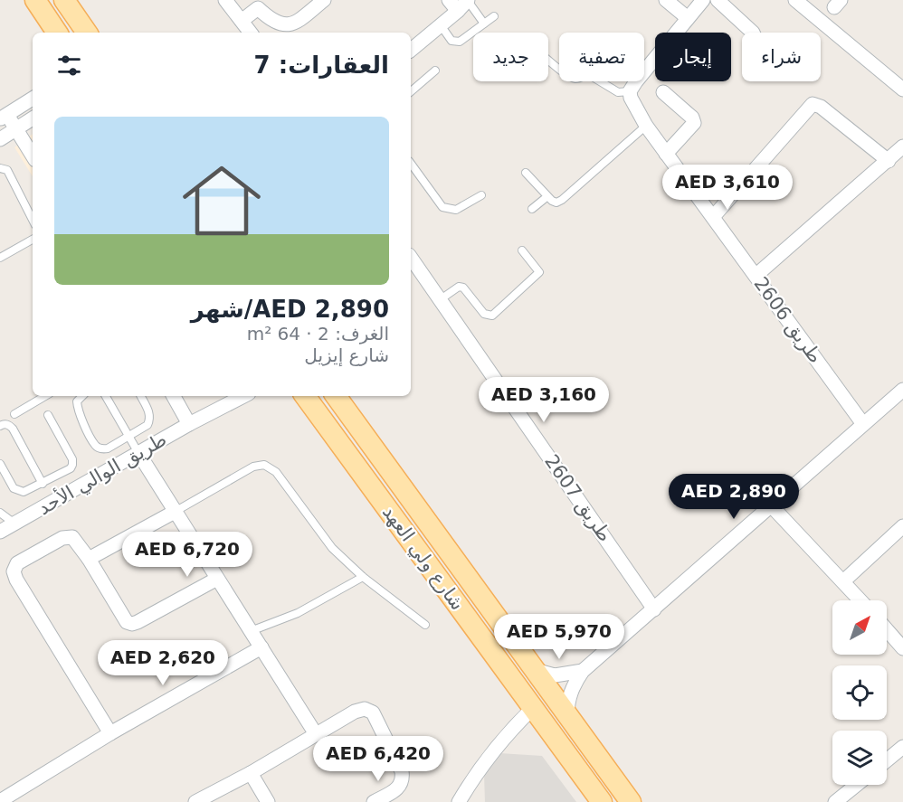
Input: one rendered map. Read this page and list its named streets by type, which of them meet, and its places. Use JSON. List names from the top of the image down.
{
  "streets": {
    "main road": ["شارع ولي العهد"],
    "street": ["طريق 2606", "طريق الوالي الأحد", "طريق 2607"]
  },
  "north": "top right",
  "page": {
    "chip": [
      "شراء",
      "إيجار",
      "تصفية",
      "جديد"
    ],
    "heading": "العقارات: 7",
    "list": [
      {
        "name": "AED 2,890/شهر",
        "note": "الغرف: 2 · 64 m² · شارع إيزيل"
      }
    ],
    "price": [
      "AED 3,610",
      "AED 3,160",
      "AED 2,890",
      "AED 6,720",
      "AED 5,970",
      "AED 2,620",
      "AED 6,420"
    ]
  }
}
